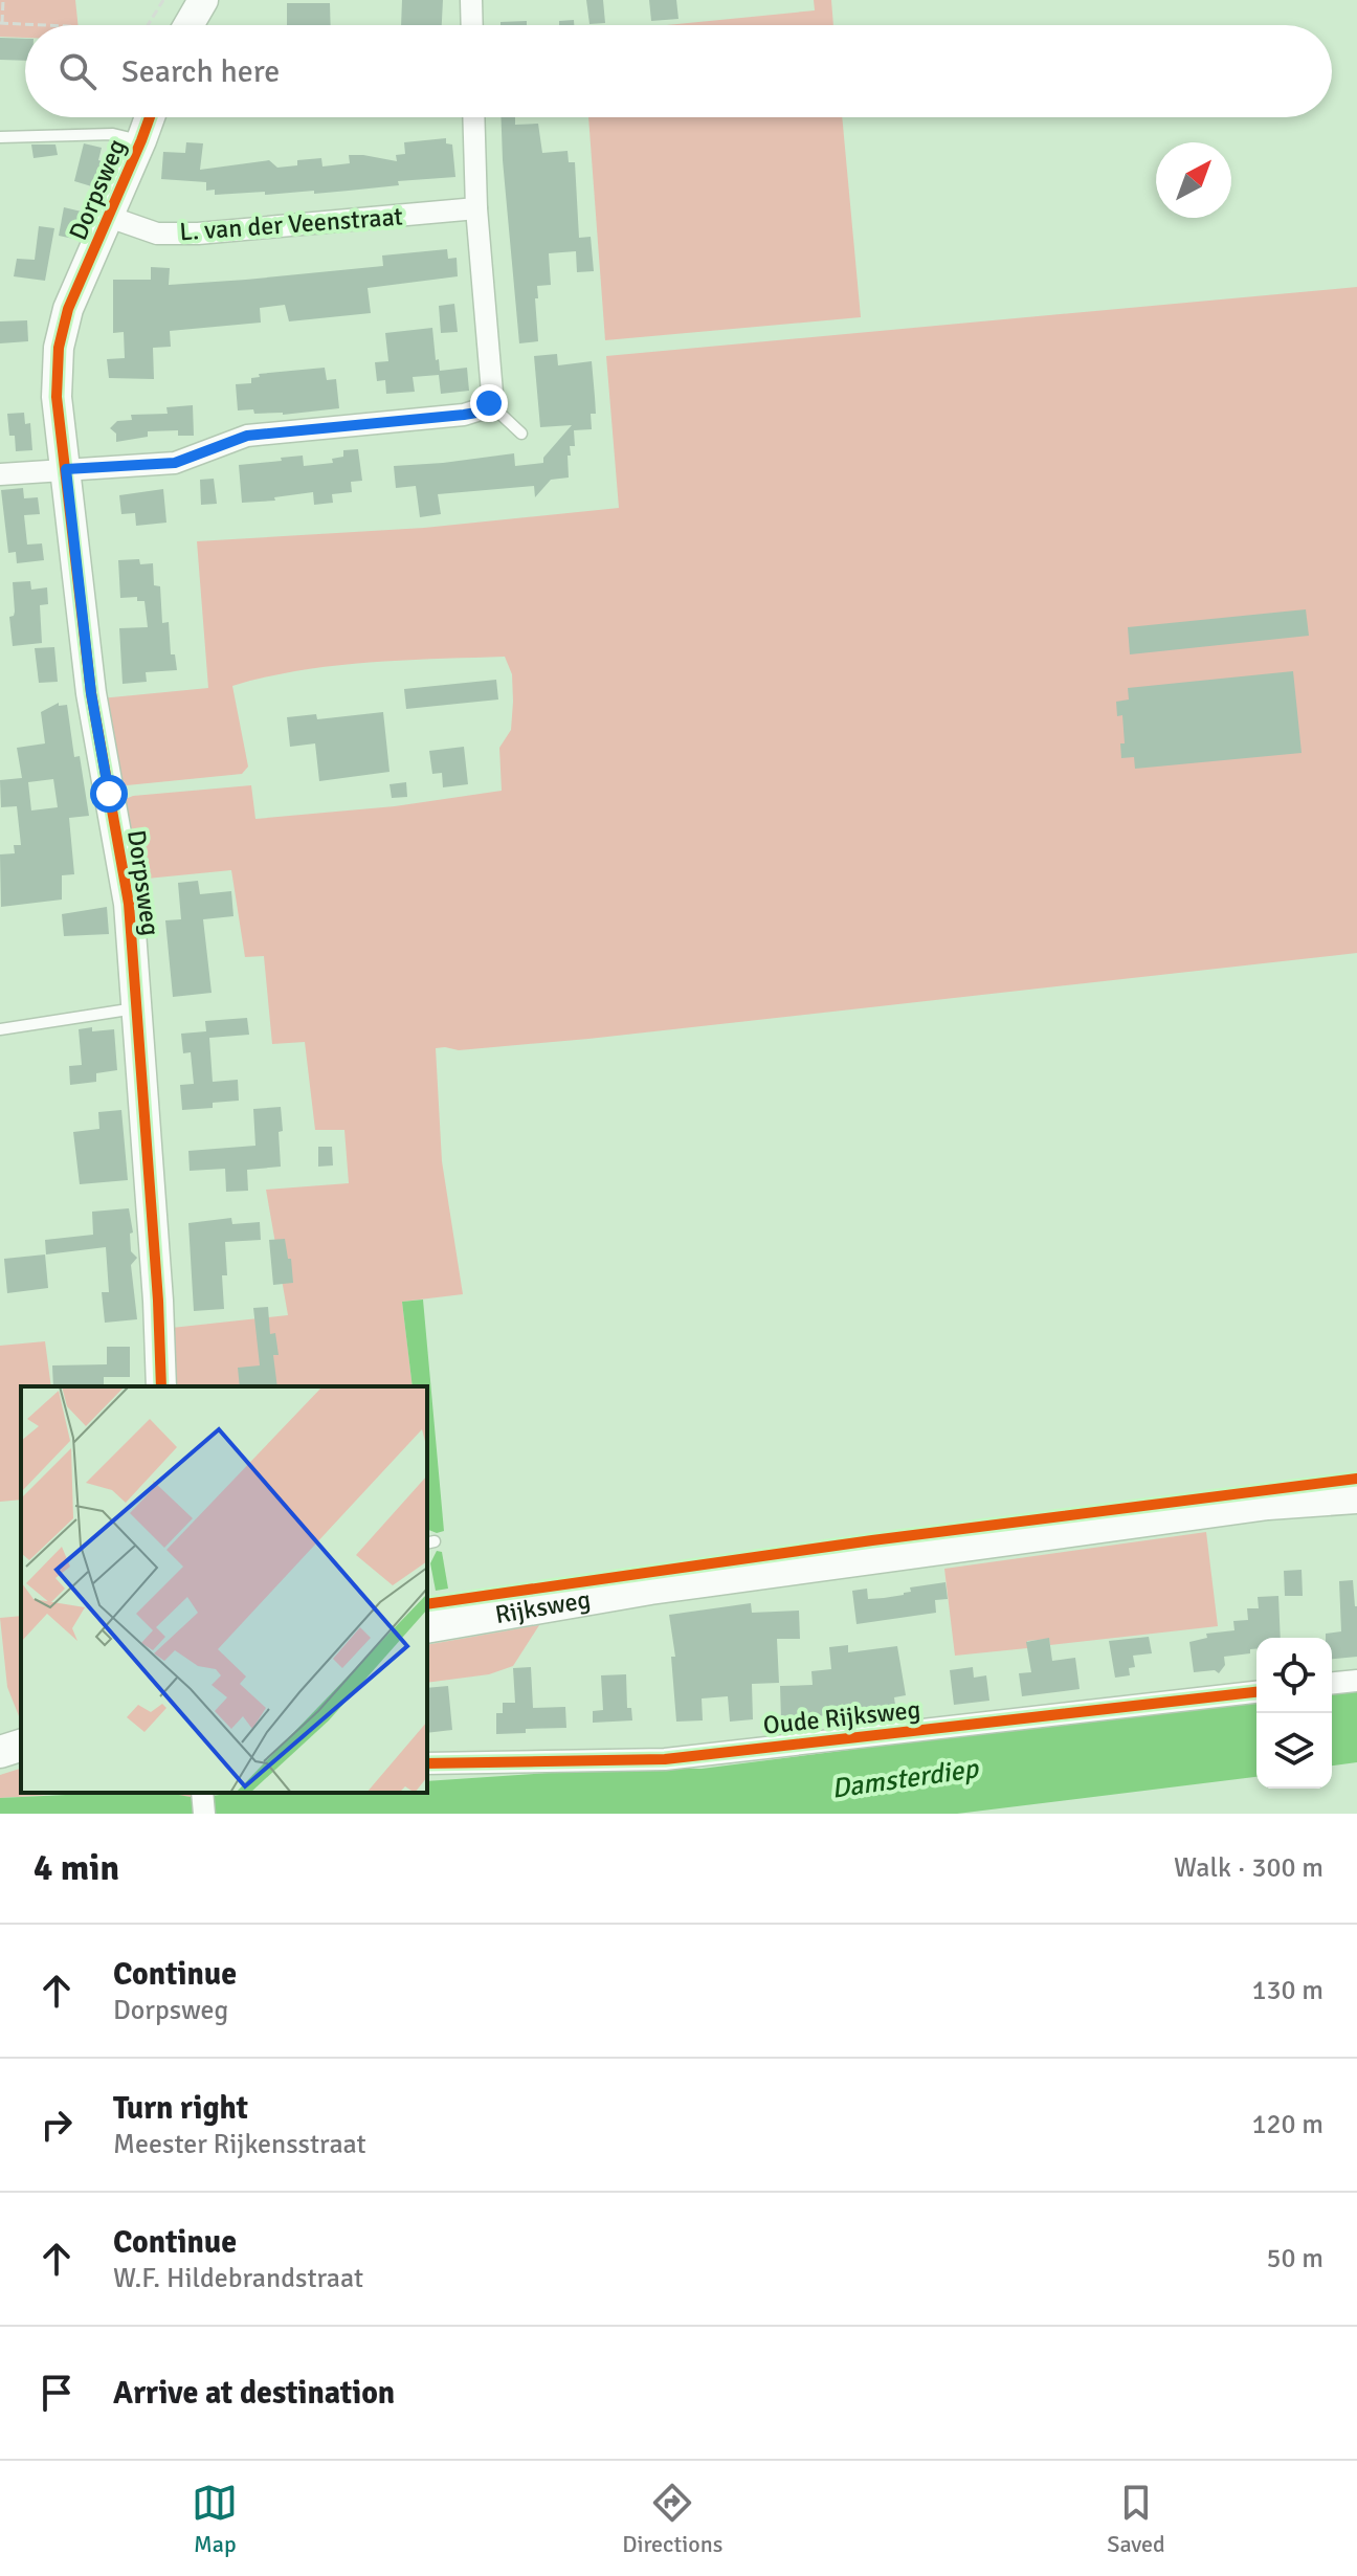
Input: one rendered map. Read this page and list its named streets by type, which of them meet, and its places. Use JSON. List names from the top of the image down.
{
  "streets": {
    "main road": ["Rijksweg"],
    "street": ["Dorpsweg", "L. van der Veenstraat", "Oude Rijksweg"]
  },
  "crossings": [
    ["Dorpsweg", "L. van der Veenstraat"]
  ],
  "water": ["Damsterdiep"],
  "north": "top right",
  "page": {
    "search": "Search here",
    "heading": ["4 min", "Walk · 300 m"],
    "list": [
      ["Continue", "Dorpsweg", "130 m"],
      ["Turn right", "Meester Rijkensstraat", "120 m"],
      ["Continue", "W.F. Hildebrandstraat", "50 m"],
      "Arrive at destination"
    ],
    "nav": ["Map", "Directions", "Saved"]
  }
}
